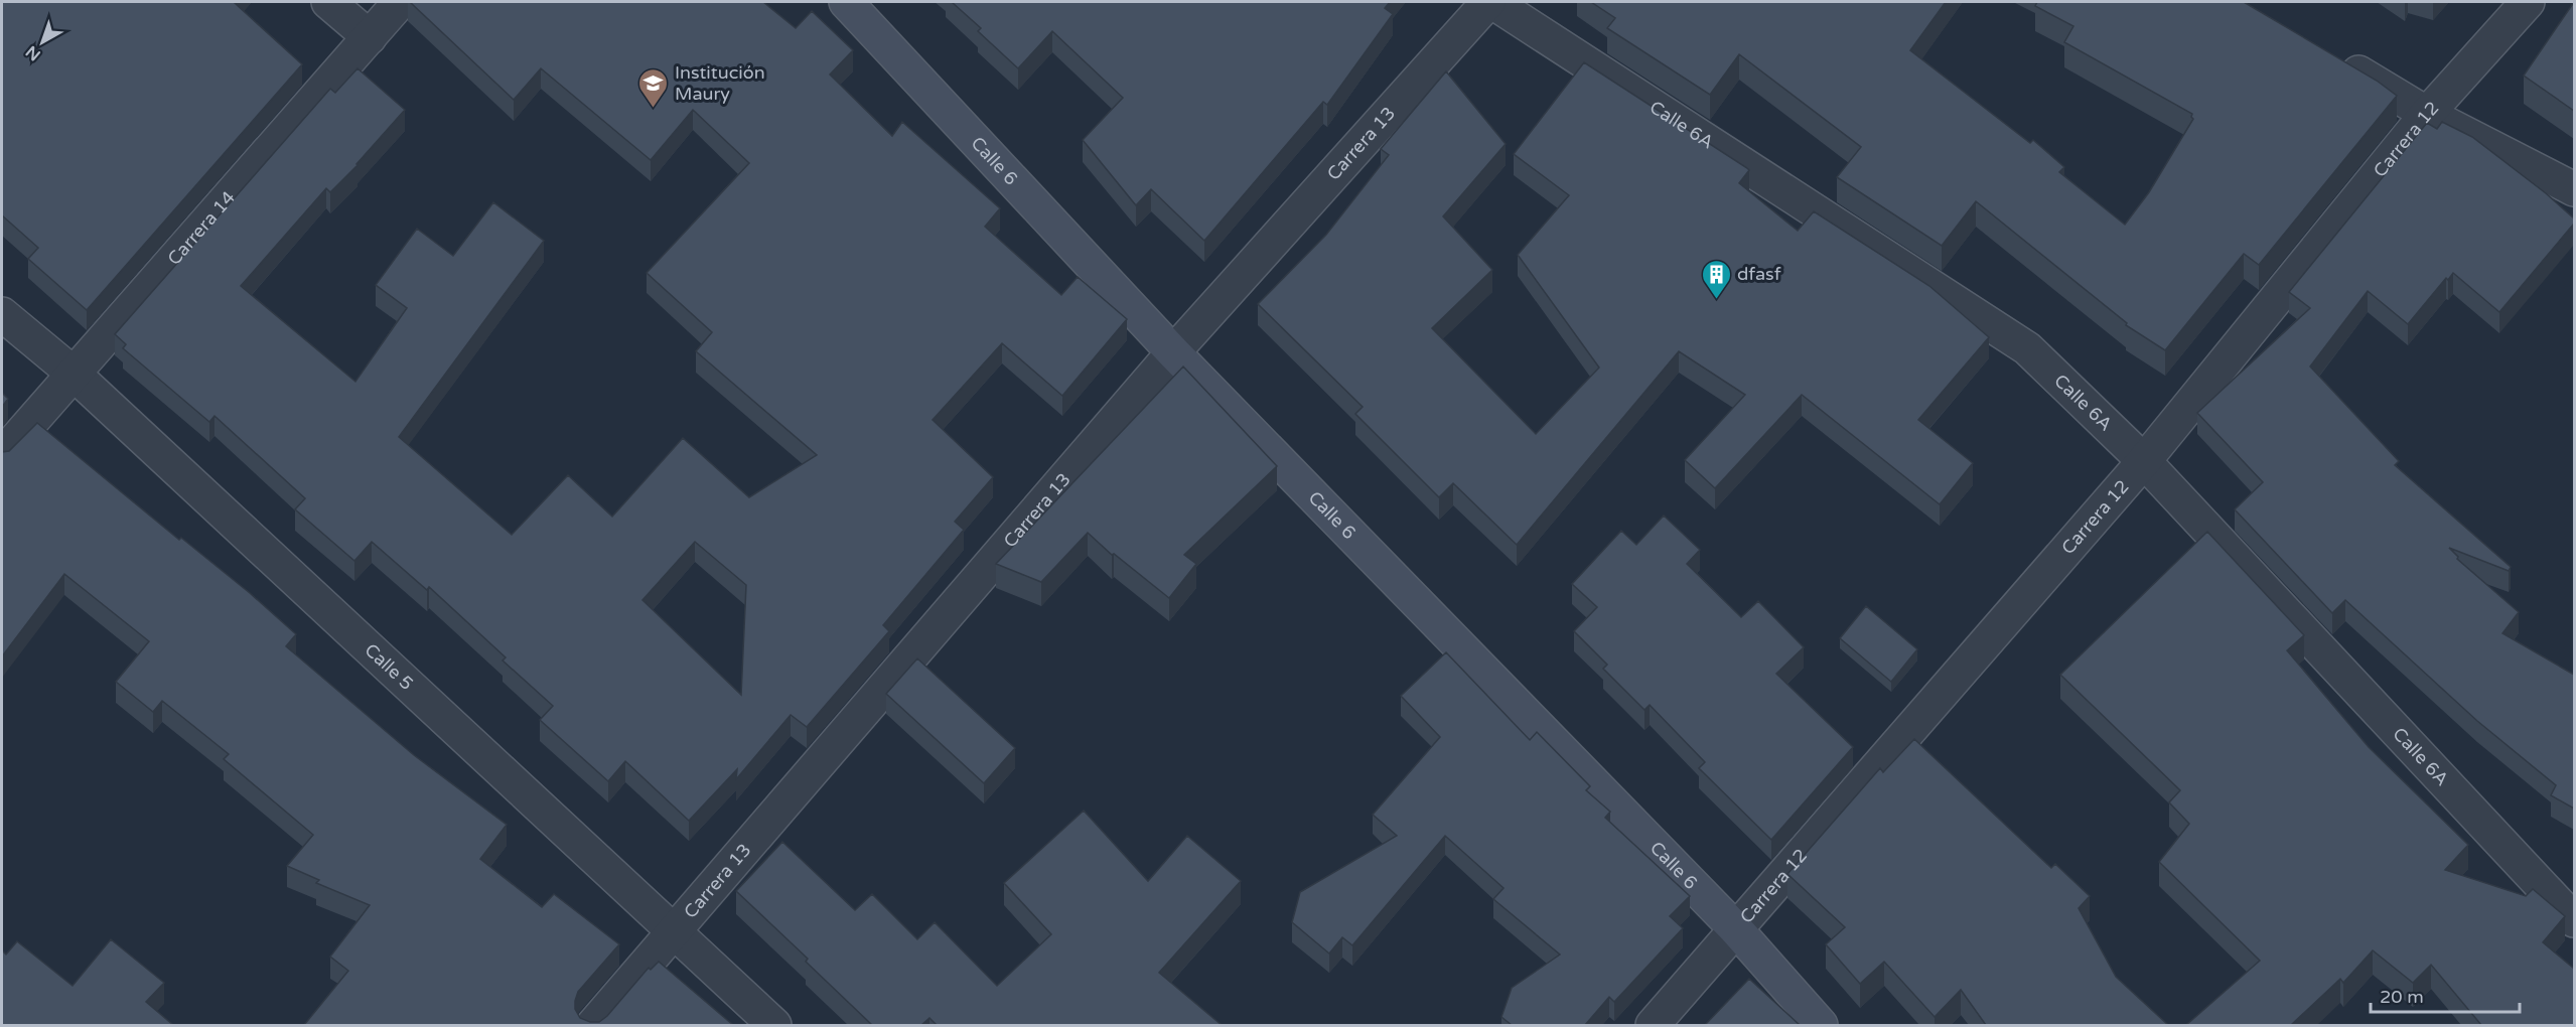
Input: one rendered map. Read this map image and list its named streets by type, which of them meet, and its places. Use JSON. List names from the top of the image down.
{
  "streets": {
    "street": [
      "Calle 6A",
      "Carrera 12",
      "Carrera 13",
      "Calle 6",
      "Carrera 14",
      "Calle 5"
    ]
  },
  "crossings": [
    ["Calle 6A", "Carrera 12"],
    ["Carrera 12", "Calle 6"],
    ["Carrera 13", "Calle 6"],
    ["Carrera 13", "Calle 5"],
    ["Carrera 14", "Calle 5"]
  ],
  "places": {
    "school or university": ["Institución Maury"],
    "building": ["dfasf"]
  },
  "scale_bar": "20 m",
  "north": "bottom left"
}
